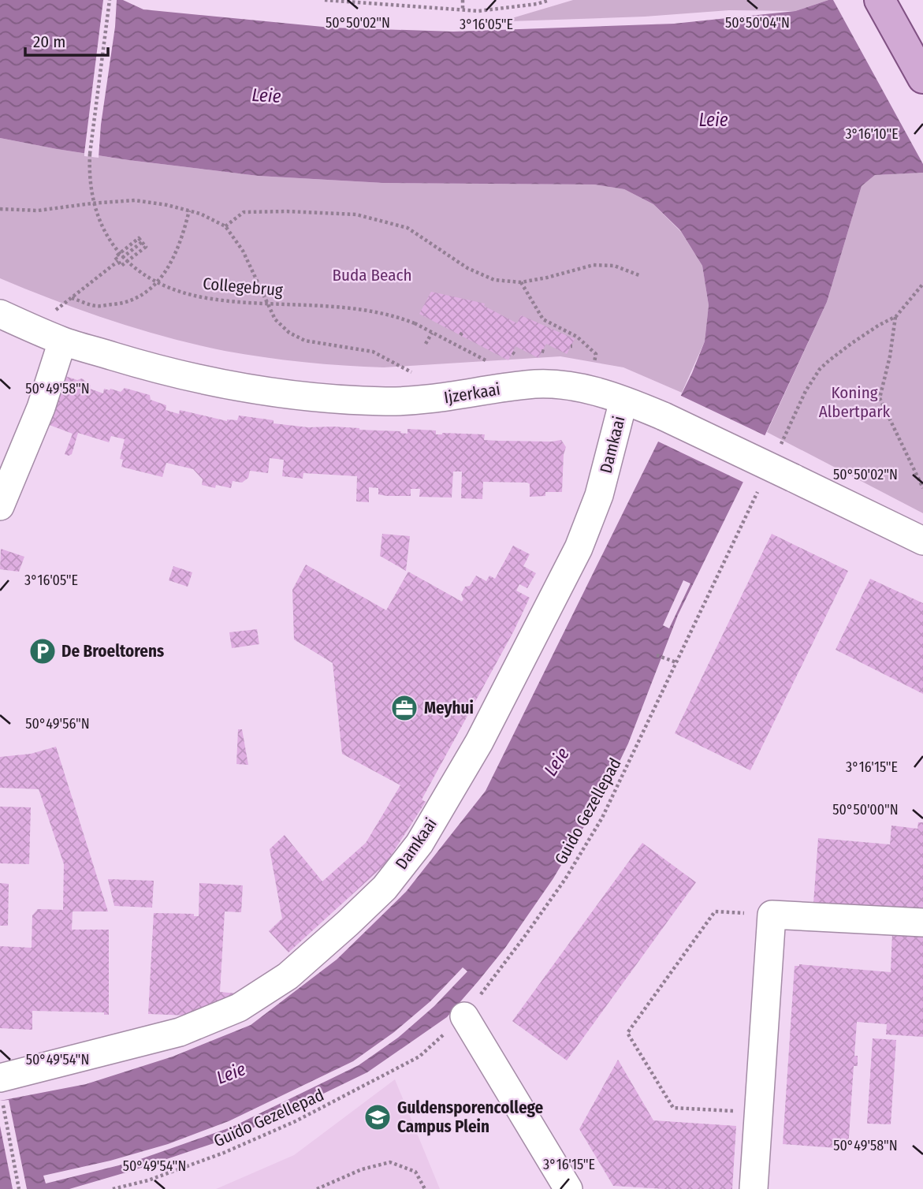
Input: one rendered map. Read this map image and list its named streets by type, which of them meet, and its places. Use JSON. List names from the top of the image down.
{
  "streets": {
    "street": ["Ijzerkaai", "Damkaai"],
    "path": ["Collegebrug", "Guido Gezellepad"]
  },
  "crossings": [
    ["Ijzerkaai", "Damkaai"]
  ],
  "water": ["Leie"],
  "parks": ["Buda Beach", "Koning Albertpark"],
  "places": {
    "parking": ["De Broeltorens"],
    "office": ["Meyhui"],
    "school or university": ["Guldensporencollege Campus Plein"]
  },
  "scale_bar": "20 m",
  "coordinates": [
    "50°50'02\"N",
    "50°50'04\"N",
    "3°16'05\"E",
    "3°16'10\"E",
    "50°49'58\"N",
    "50°49'56\"N",
    "3°16'15\"E",
    "50°50'00\"N",
    "50°49'54\"N"
  ]
}
